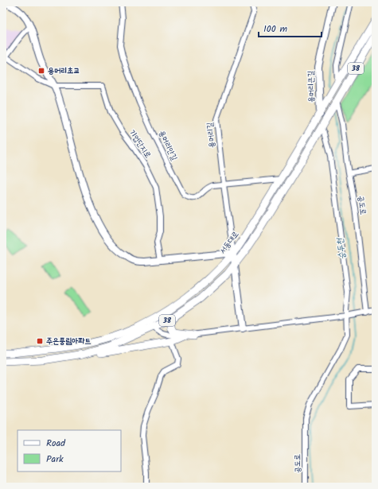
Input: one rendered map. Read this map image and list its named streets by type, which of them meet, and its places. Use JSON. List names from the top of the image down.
{
  "streets": {
    "main road": ["38", "서동대로"],
    "street": [
      "용머리큰길",
      "용머리길",
      "기업단지로",
      "용머리안길",
      "공도로"
    ]
  },
  "crossings": [
    ["용머리큰길", "서동대로"],
    ["용머리길", "용머리안길"],
    ["용머리길", "서동대로"],
    ["용머리안길", "서동대로"],
    ["공도로", "서동대로"]
  ],
  "water": ["승두천"],
  "places": {
    "transit": ["용머리초교", "주은풍림아파트"]
  },
  "legend": ["Road", "Park"],
  "scale_bar": "100 m"
}
